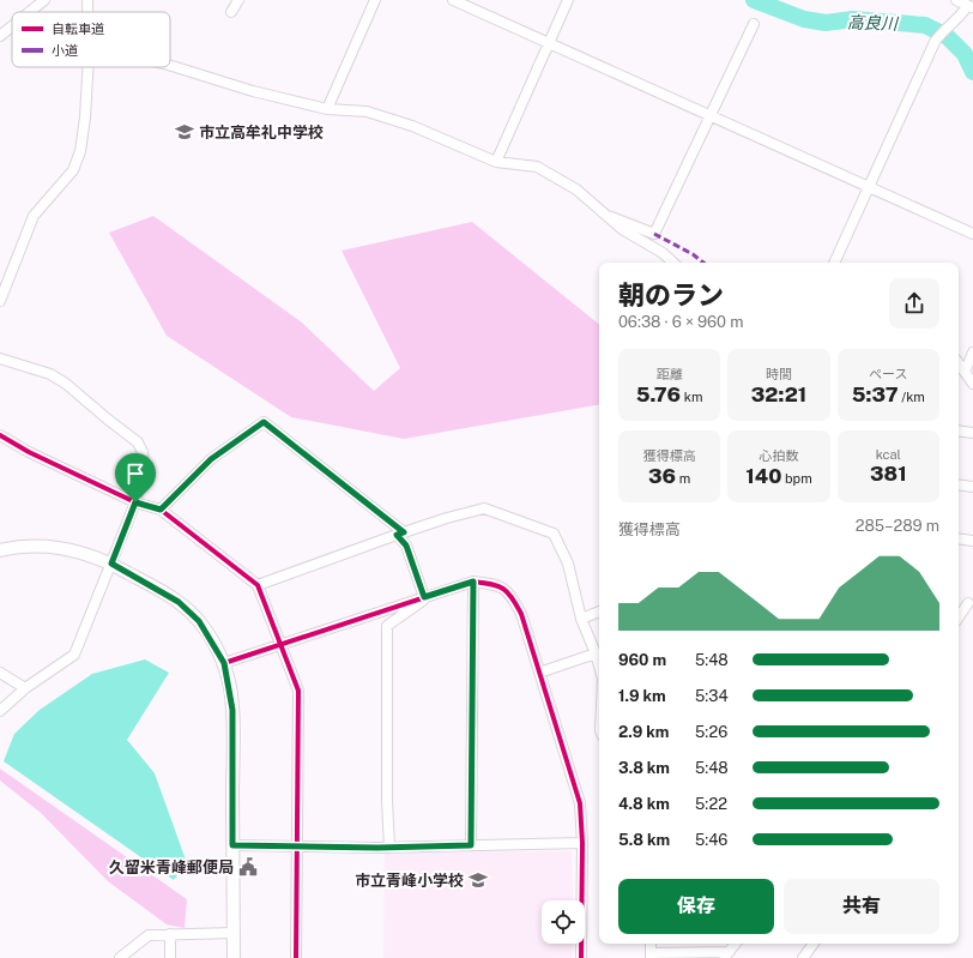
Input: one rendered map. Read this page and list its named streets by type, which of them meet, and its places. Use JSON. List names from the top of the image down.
{
  "water": ["高良川"],
  "places": {
    "school or university": ["市立高牟礼中学校", "市立青峰小学校"],
    "public building": ["久留米青峰郵便局"]
  },
  "legend": ["自転車道", "小道"],
  "page": {
    "heading": ["朝のラン", "06:38 · 6 × 960 m"],
    "stats": [
      ["距離", "5.76 km"],
      ["時間", "32:21"],
      ["ペース", "5:37 /km"],
      ["獲得標高", "36 m"],
      ["心拍数", "140 bpm"],
      ["kcal", "381"]
    ],
    "chart": ["獲得標高", "285–289 m"],
    "list": [
      {
        "name": "960 m",
        "note": "5:48"
      },
      {
        "name": "1.9 km",
        "note": "5:34"
      },
      {
        "name": "2.9 km",
        "note": "5:26"
      },
      {
        "name": "3.8 km",
        "note": "5:48"
      },
      {
        "name": "4.8 km",
        "note": "5:22"
      },
      {
        "name": "5.8 km",
        "note": "5:46"
      }
    ],
    "buttons": ["保存", "共有"]
  }
}
